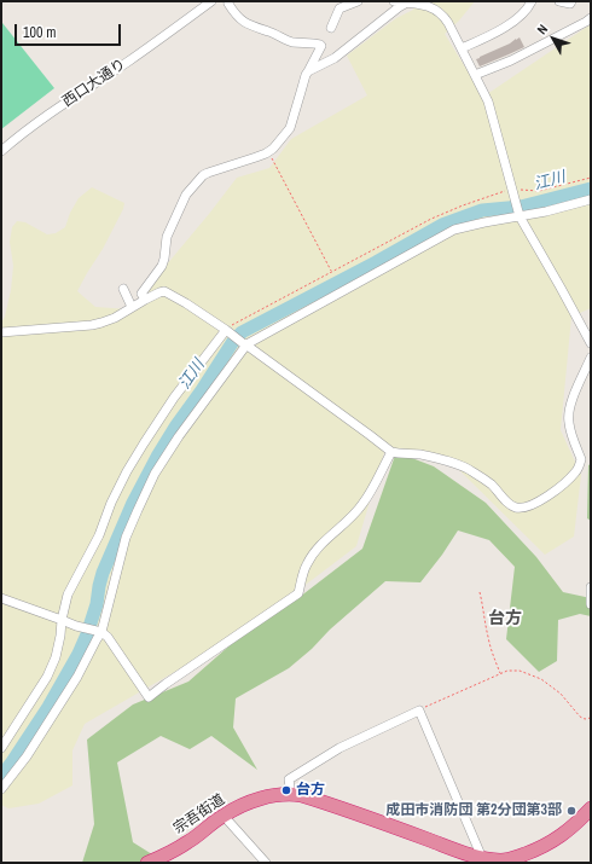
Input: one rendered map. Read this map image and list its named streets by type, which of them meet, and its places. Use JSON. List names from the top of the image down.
{
  "streets": {
    "highway": ["宗吾街道"],
    "street": ["西口大通り"]
  },
  "districts": ["台方"],
  "water": ["江川"],
  "places": ["台方", "成田市消防団 第2分団第3部"],
  "scale_bar": "100 m",
  "north": "top left"
}
